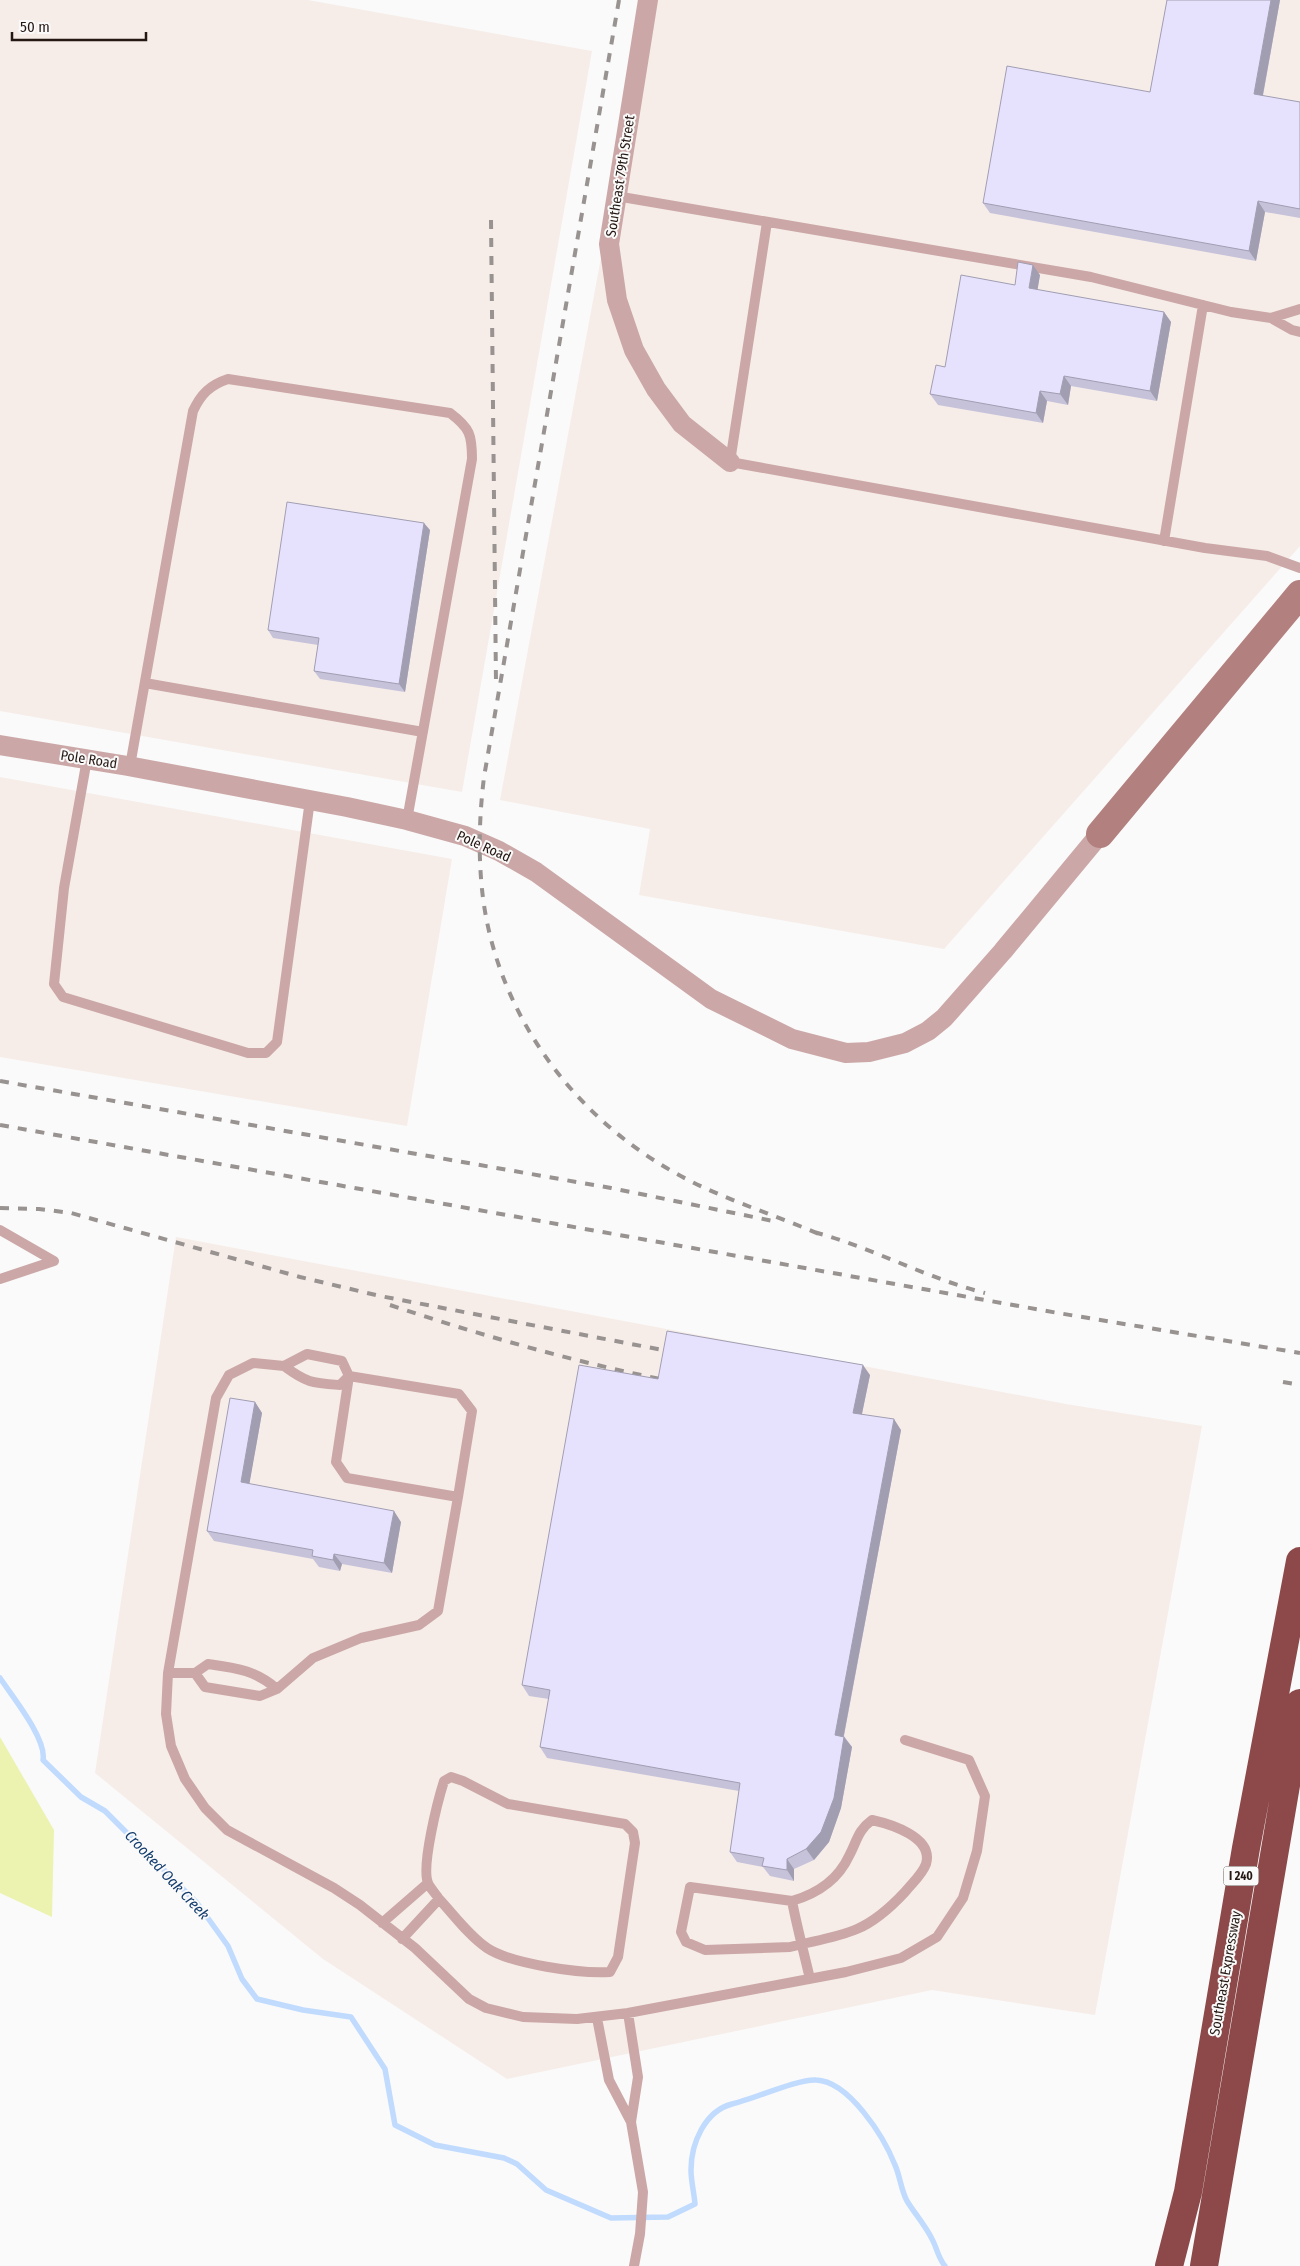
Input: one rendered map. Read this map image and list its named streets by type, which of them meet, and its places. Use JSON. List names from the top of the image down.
{
  "streets": {
    "highway": ["I 240", "Southeast Expressway"],
    "street": ["Southeast 79th Street", "Pole Road"]
  },
  "water": ["Crooked Oak Creek"],
  "scale_bar": "50 m"
}
